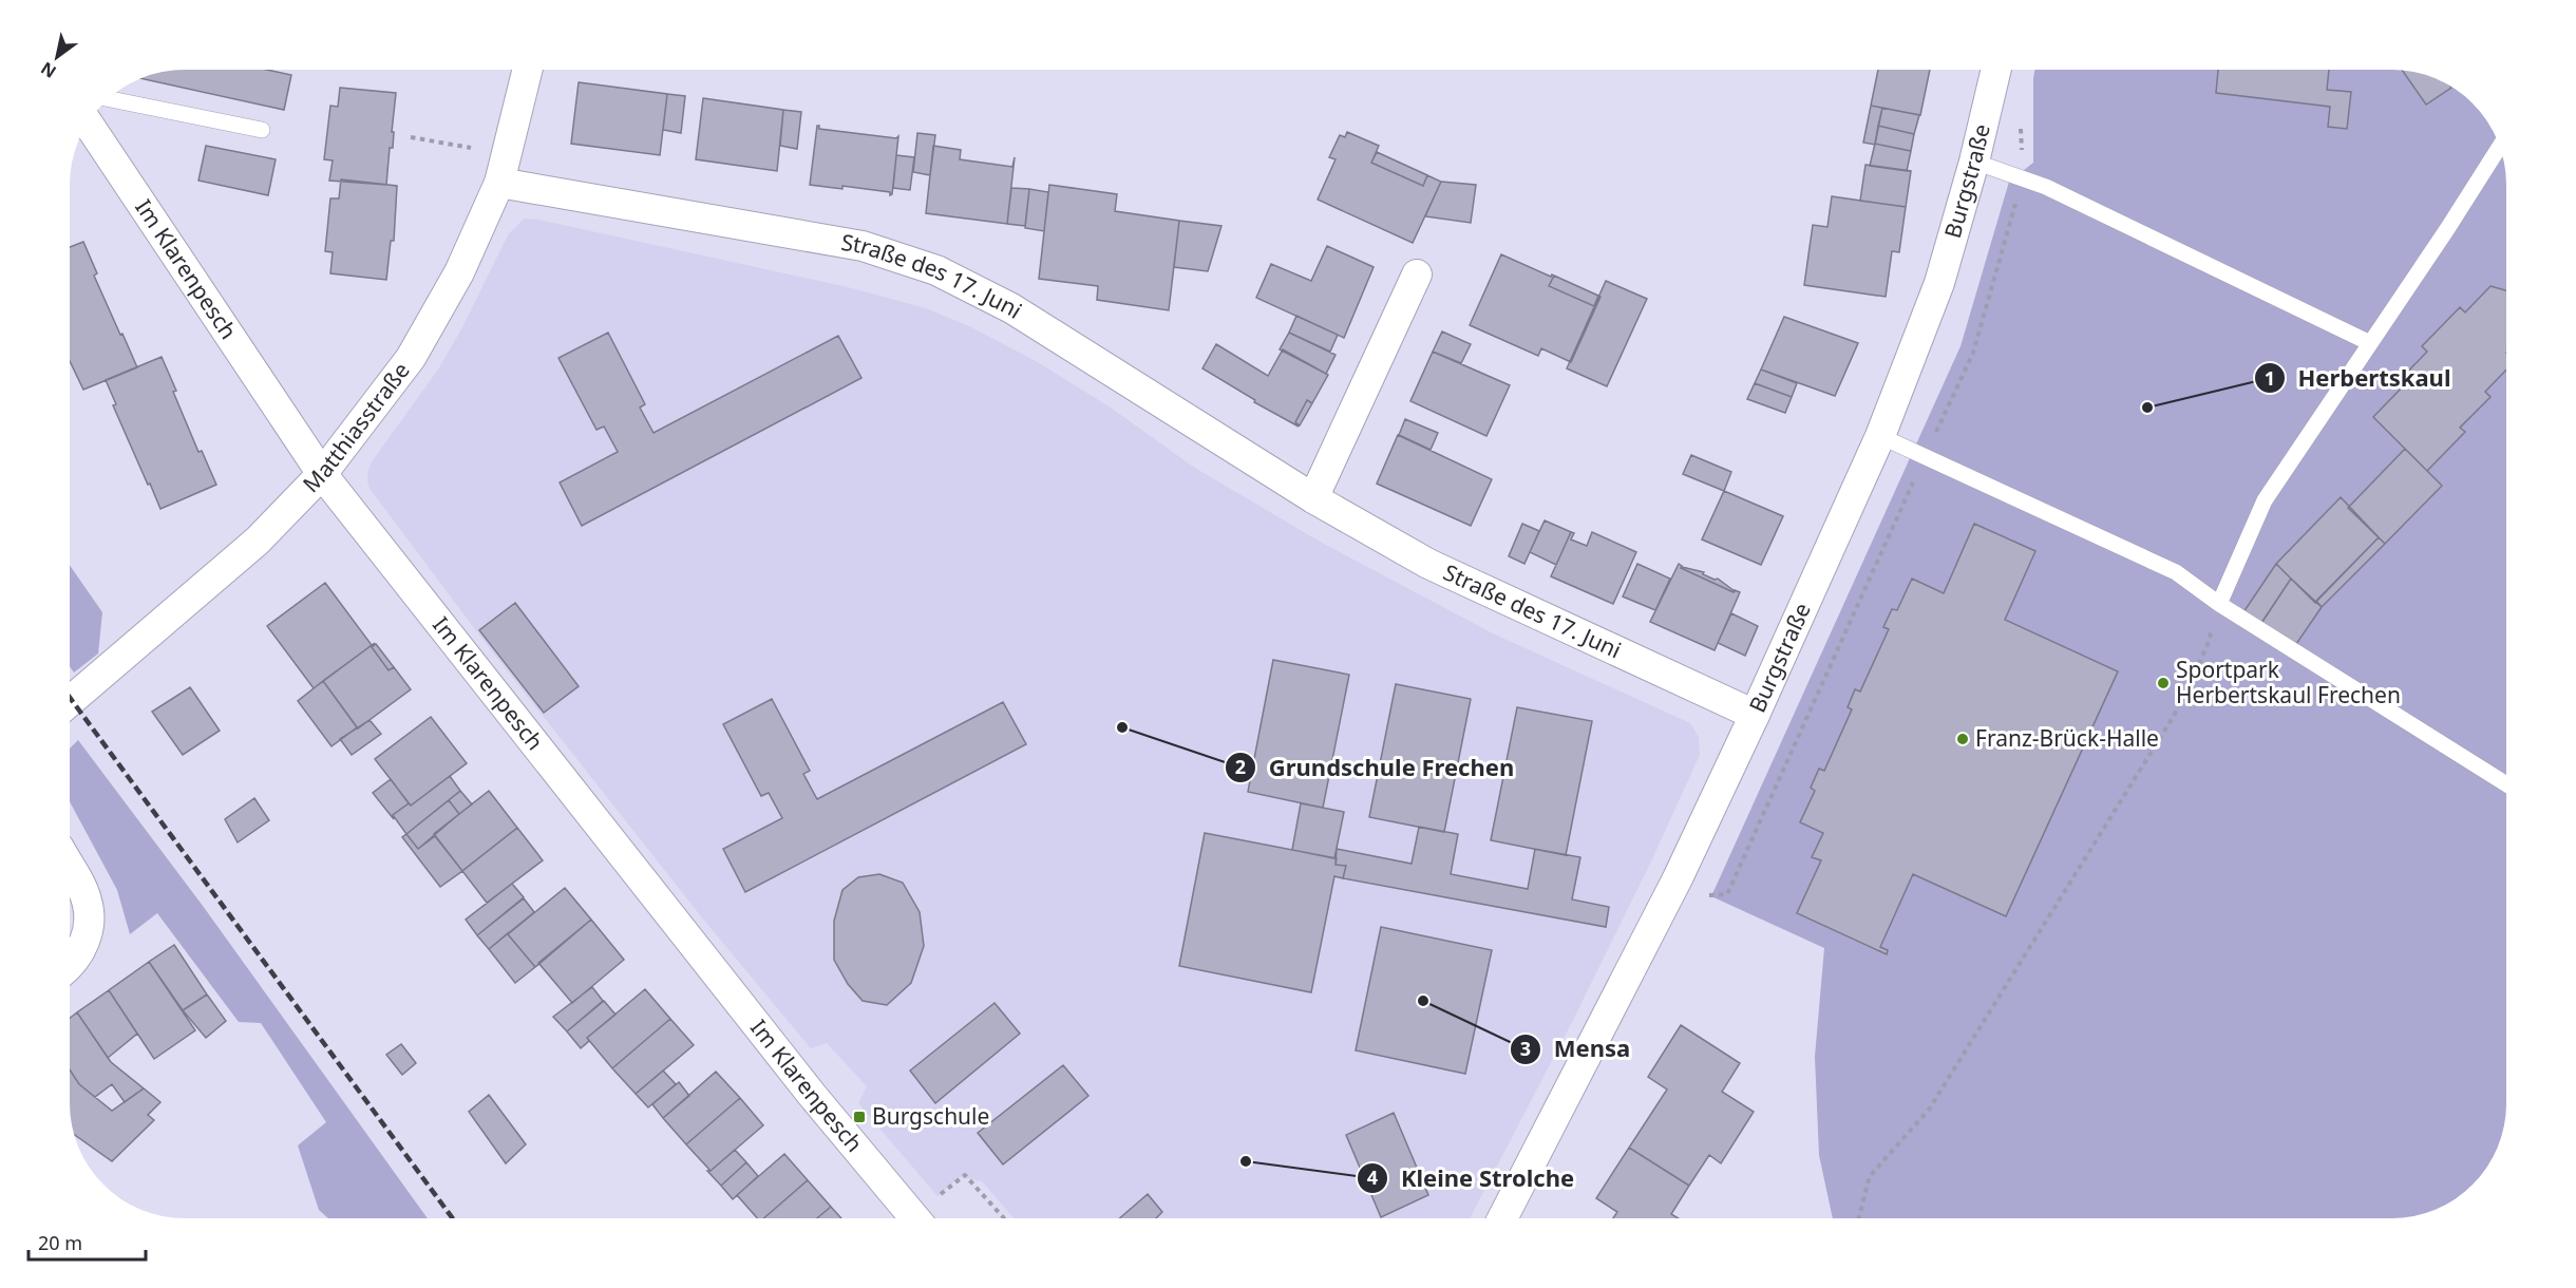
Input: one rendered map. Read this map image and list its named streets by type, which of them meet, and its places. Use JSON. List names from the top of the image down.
{
  "streets": {
    "street": [
      "Burgstraße",
      "Im Klarenpesch",
      "Straße des 17. Juni",
      "Matthiasstraße"
    ]
  },
  "crossings": [
    ["Burgstraße", "Straße des 17. Juni"],
    ["Im Klarenpesch", "Matthiasstraße"],
    ["Straße des 17. Juni", "Matthiasstraße"]
  ],
  "places": {
    "other": [
      "Herbertskaul",
      "Sportpark Herbertskaul Frechen",
      "Grundschule Frechen",
      "Franz-Brück-Halle",
      "Mensa",
      "Kleine Strolche"
    ],
    "transit": ["Burgschule"]
  },
  "scale_bar": "20 m",
  "north": "bottom left"
}
